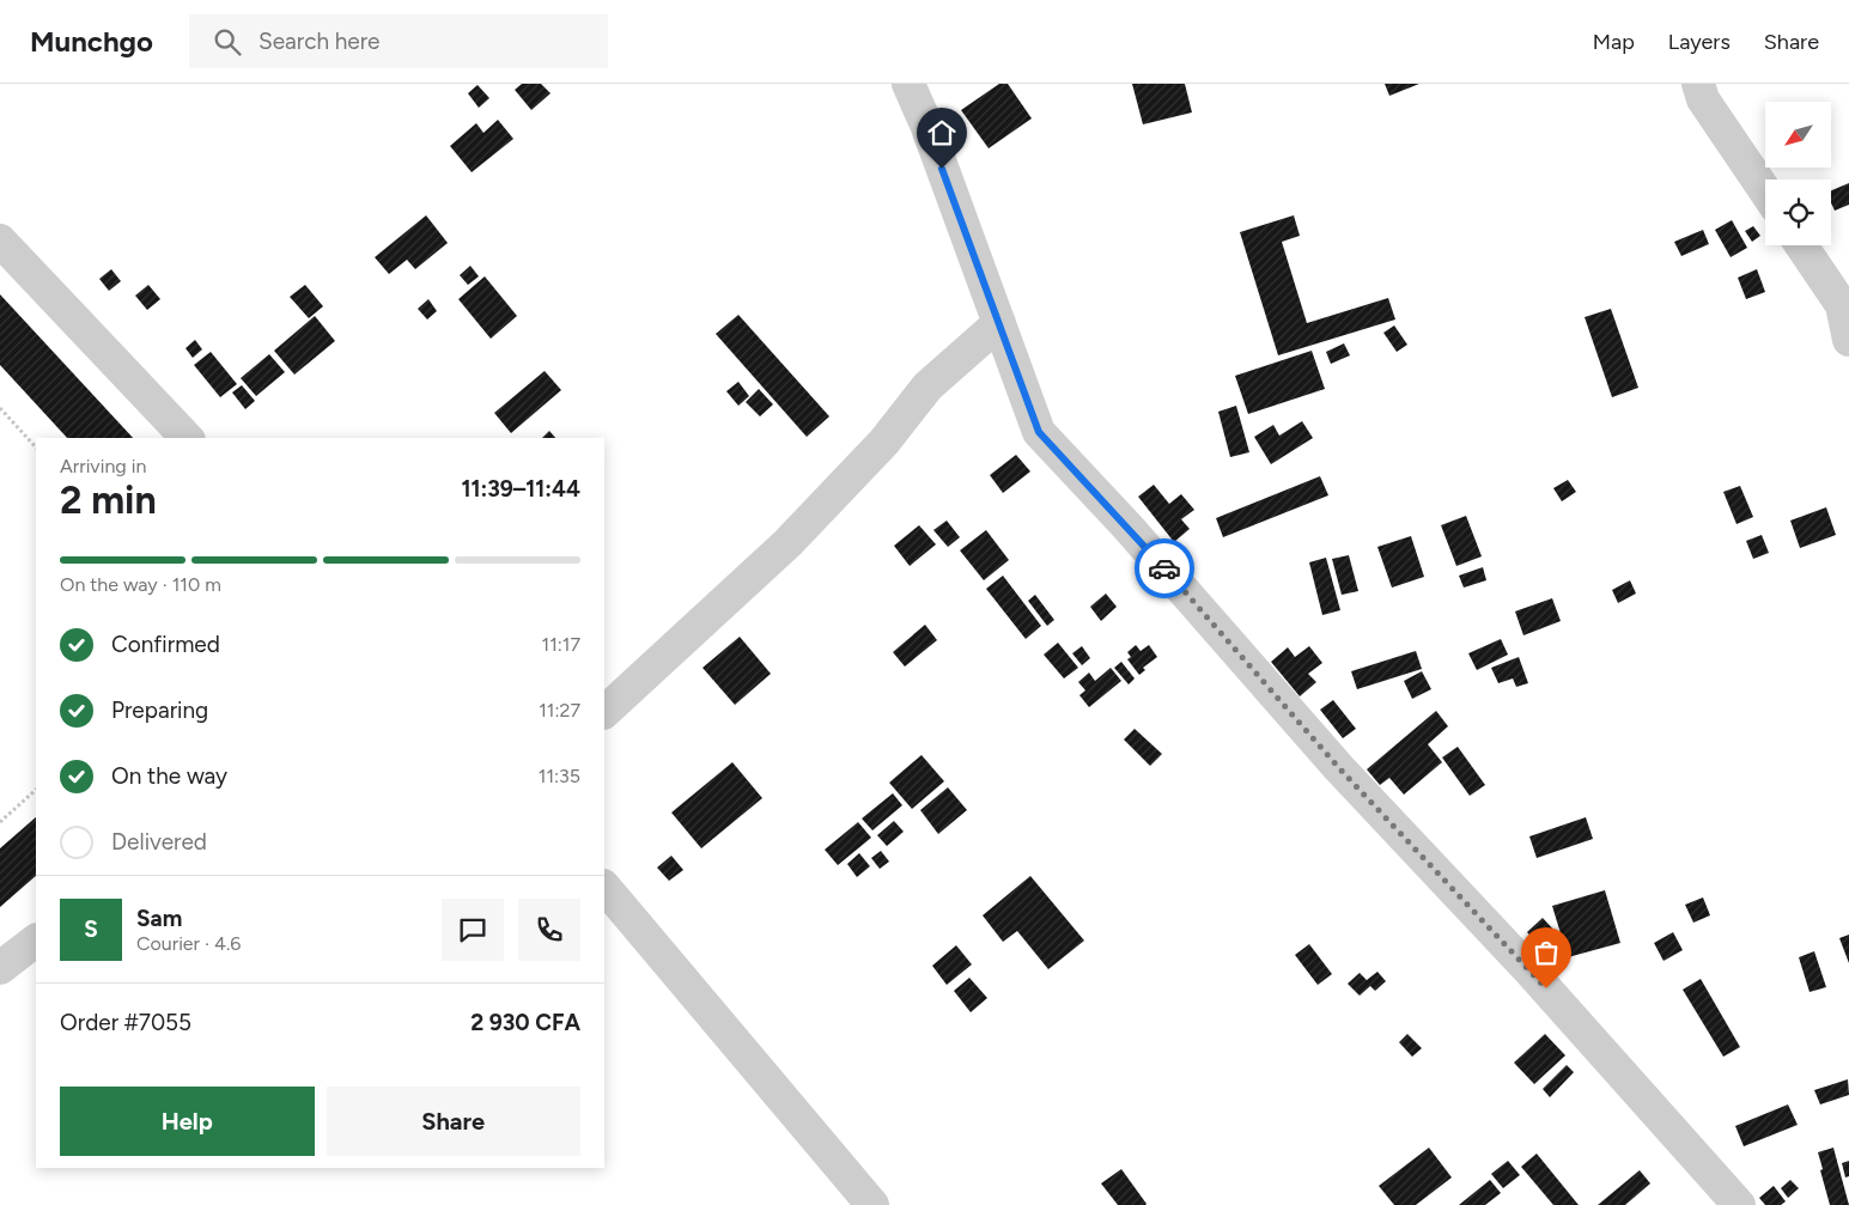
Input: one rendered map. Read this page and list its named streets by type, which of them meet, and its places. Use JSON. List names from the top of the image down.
{
  "north": "bottom left",
  "page": {
    "header": "Munchgo",
    "search": "Search here",
    "nav": ["Map", "Layers", "Share"],
    "heading": ["2 min", "Arriving in", "11:39–11:44"],
    "panel": [
      "Sam",
      "Courier · 4.6",
      "Order #7055",
      "2 930 CFA"
    ],
    "bar": "On the way · 110 m",
    "list": [
      ["Confirmed", "11:17"],
      ["Preparing", "11:27"],
      ["On the way", "11:35"],
      "Delivered"
    ],
    "round": "S",
    "buttons": ["Help", "Share"]
  }
}
